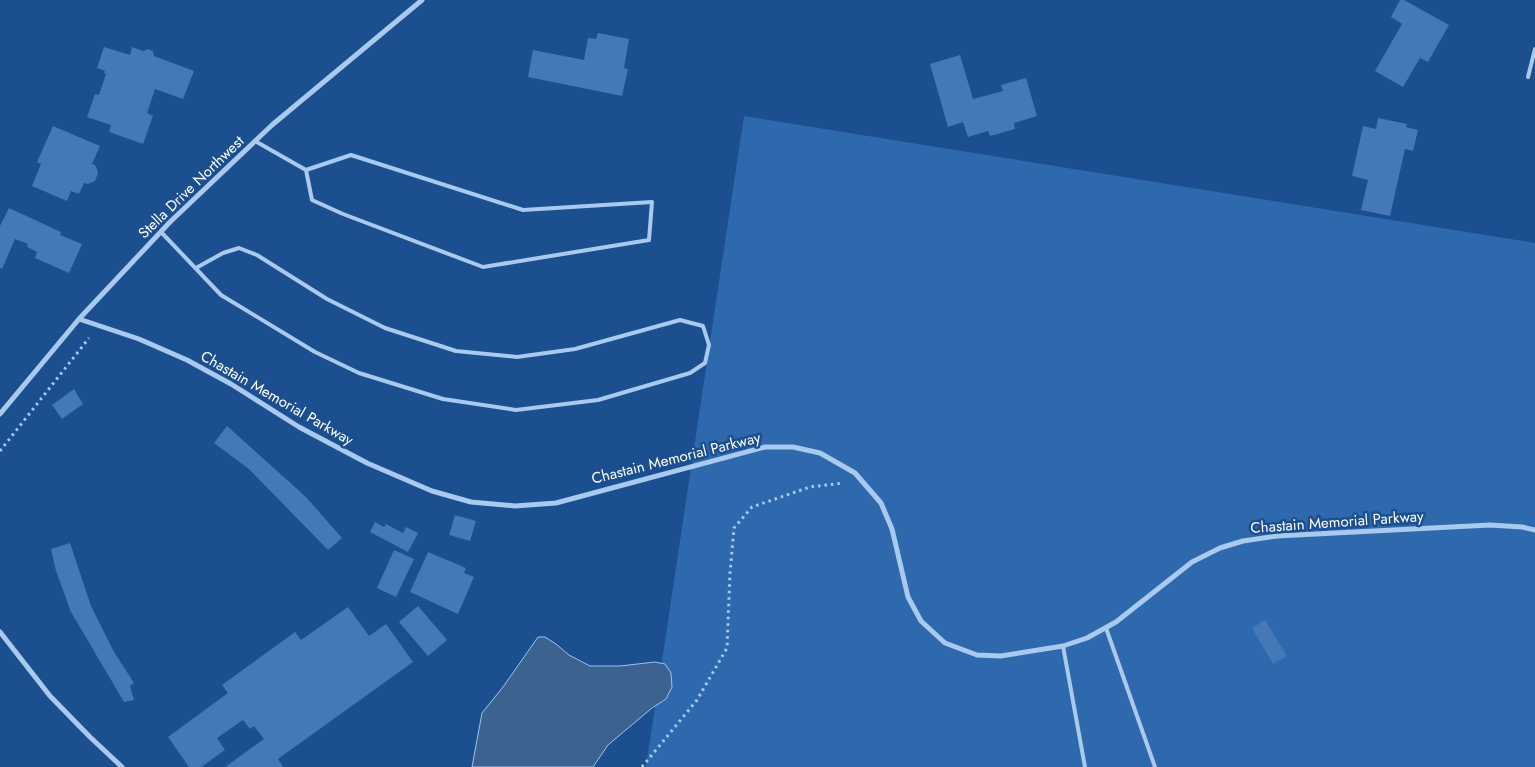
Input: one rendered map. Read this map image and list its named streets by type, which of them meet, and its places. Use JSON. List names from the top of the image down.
{
  "streets": {
    "street": ["Stella Drive Northwest", "Chastain Memorial Parkway"]
  },
  "crossings": [
    ["Stella Drive Northwest", "Chastain Memorial Parkway"]
  ]
}
